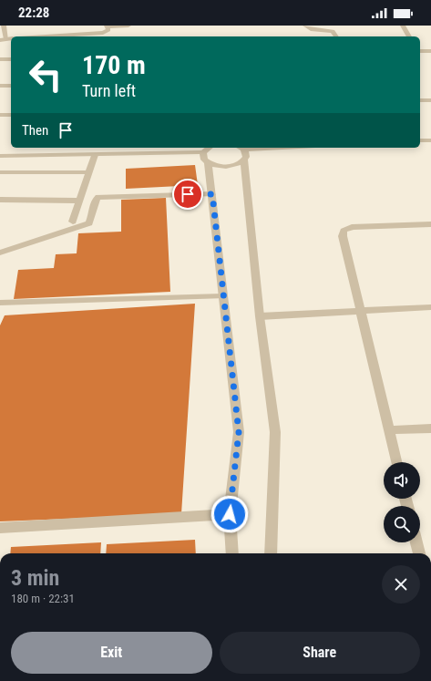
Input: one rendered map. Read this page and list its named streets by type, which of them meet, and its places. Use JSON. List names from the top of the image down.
{
  "page": {
    "status": "22:28",
    "turn": ["170 m", "Turn left"],
    "then": "Then",
    "heading": ["3 min", "180 m · 22:31"],
    "buttons": ["Exit", "Share"]
  }
}
